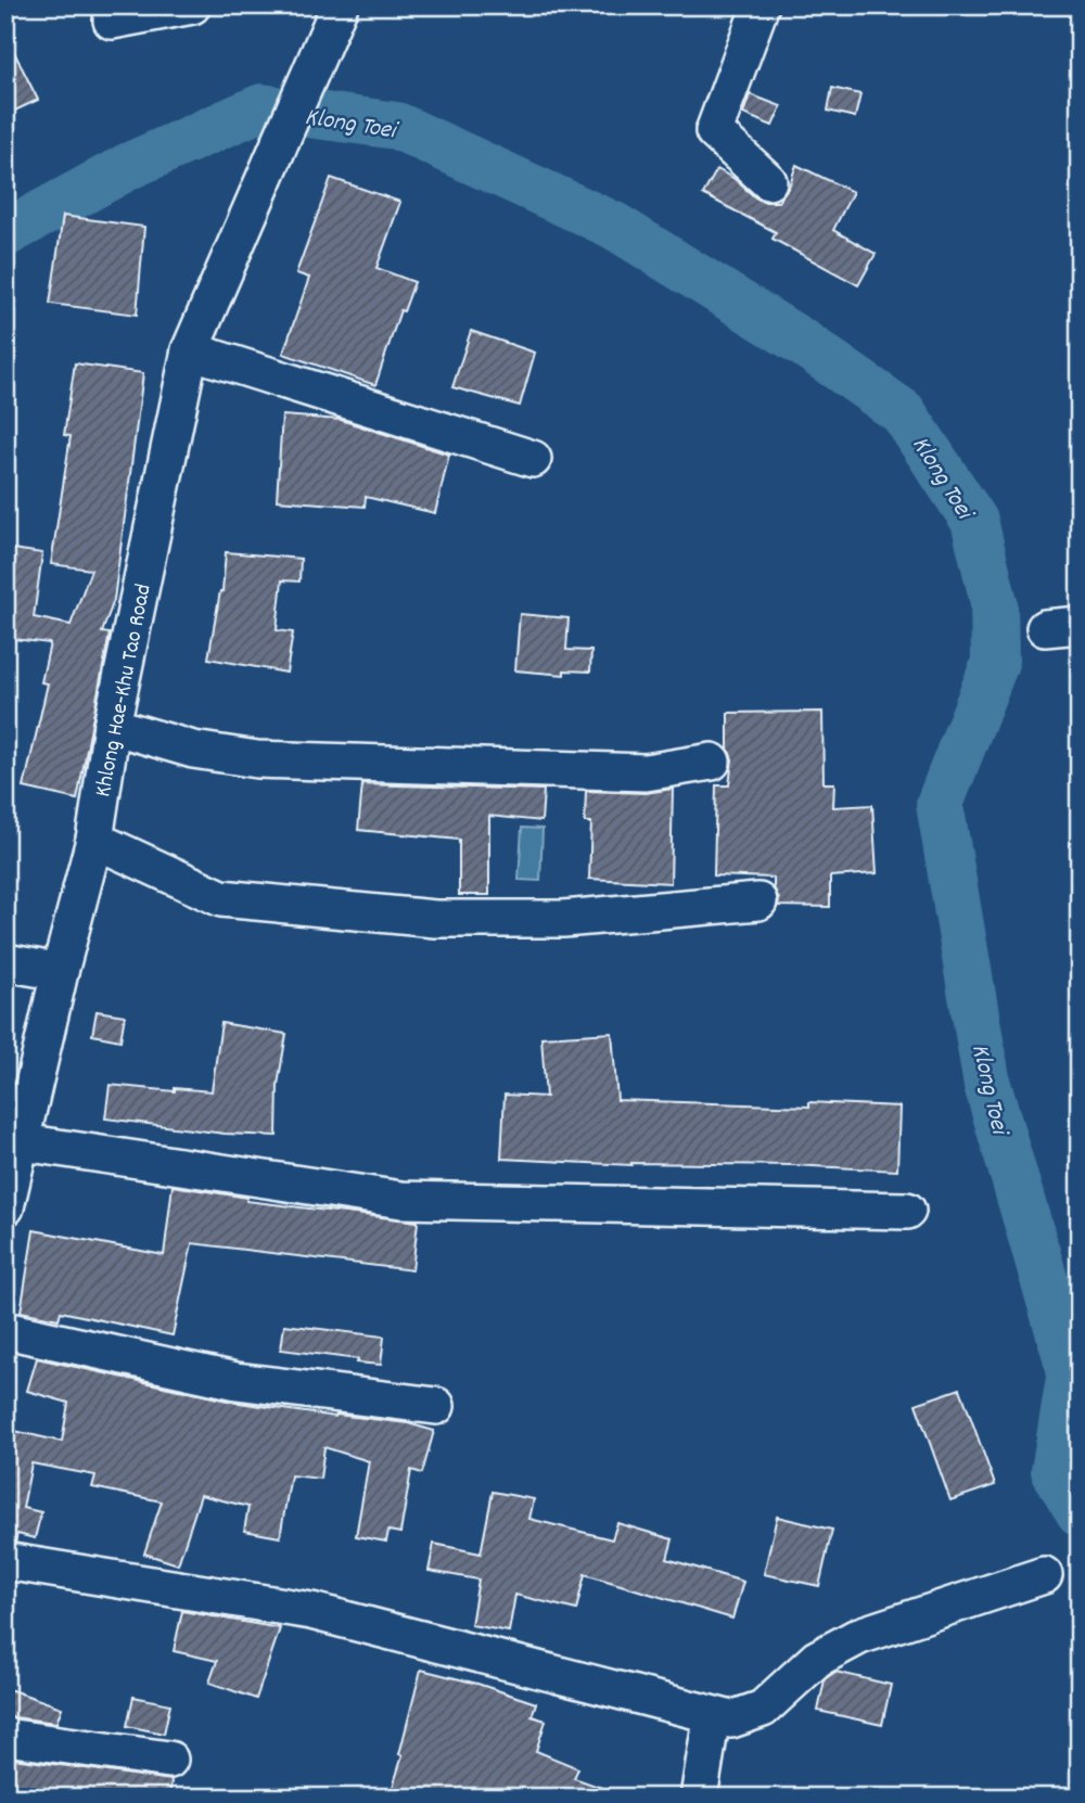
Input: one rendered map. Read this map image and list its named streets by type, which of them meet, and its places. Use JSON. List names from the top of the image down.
{
  "streets": {
    "street": ["Khlong Hae-Khu Tao Road"]
  },
  "water": ["Klong Toei"]
}
